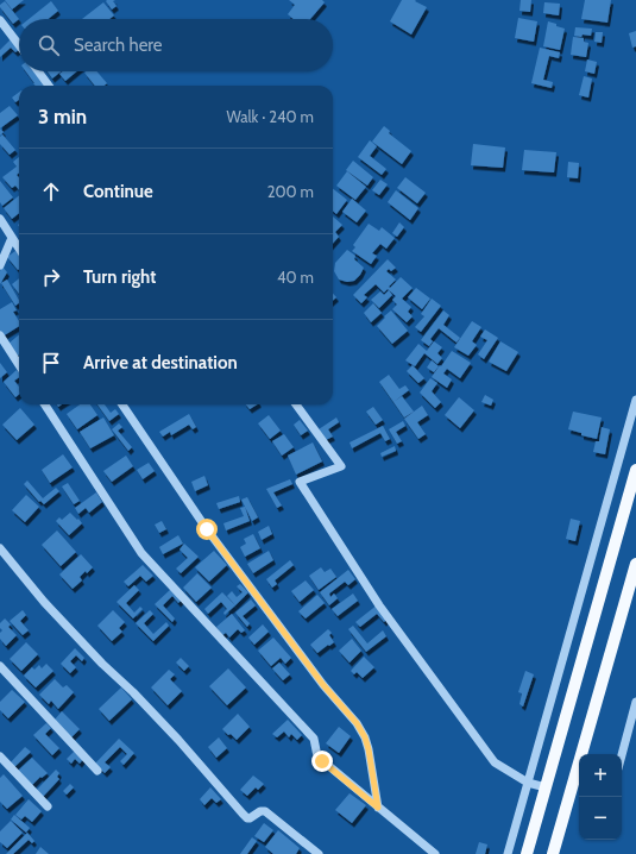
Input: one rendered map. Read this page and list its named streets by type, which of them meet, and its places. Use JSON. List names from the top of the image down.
{
  "page": {
    "search": "Search here",
    "heading": ["3 min", "Walk · 240 m"],
    "list": [
      ["Continue", "200 m"],
      ["Turn right", "40 m"],
      "Arrive at destination"
    ],
    "map_buttons": ["+", "−"]
  }
}
